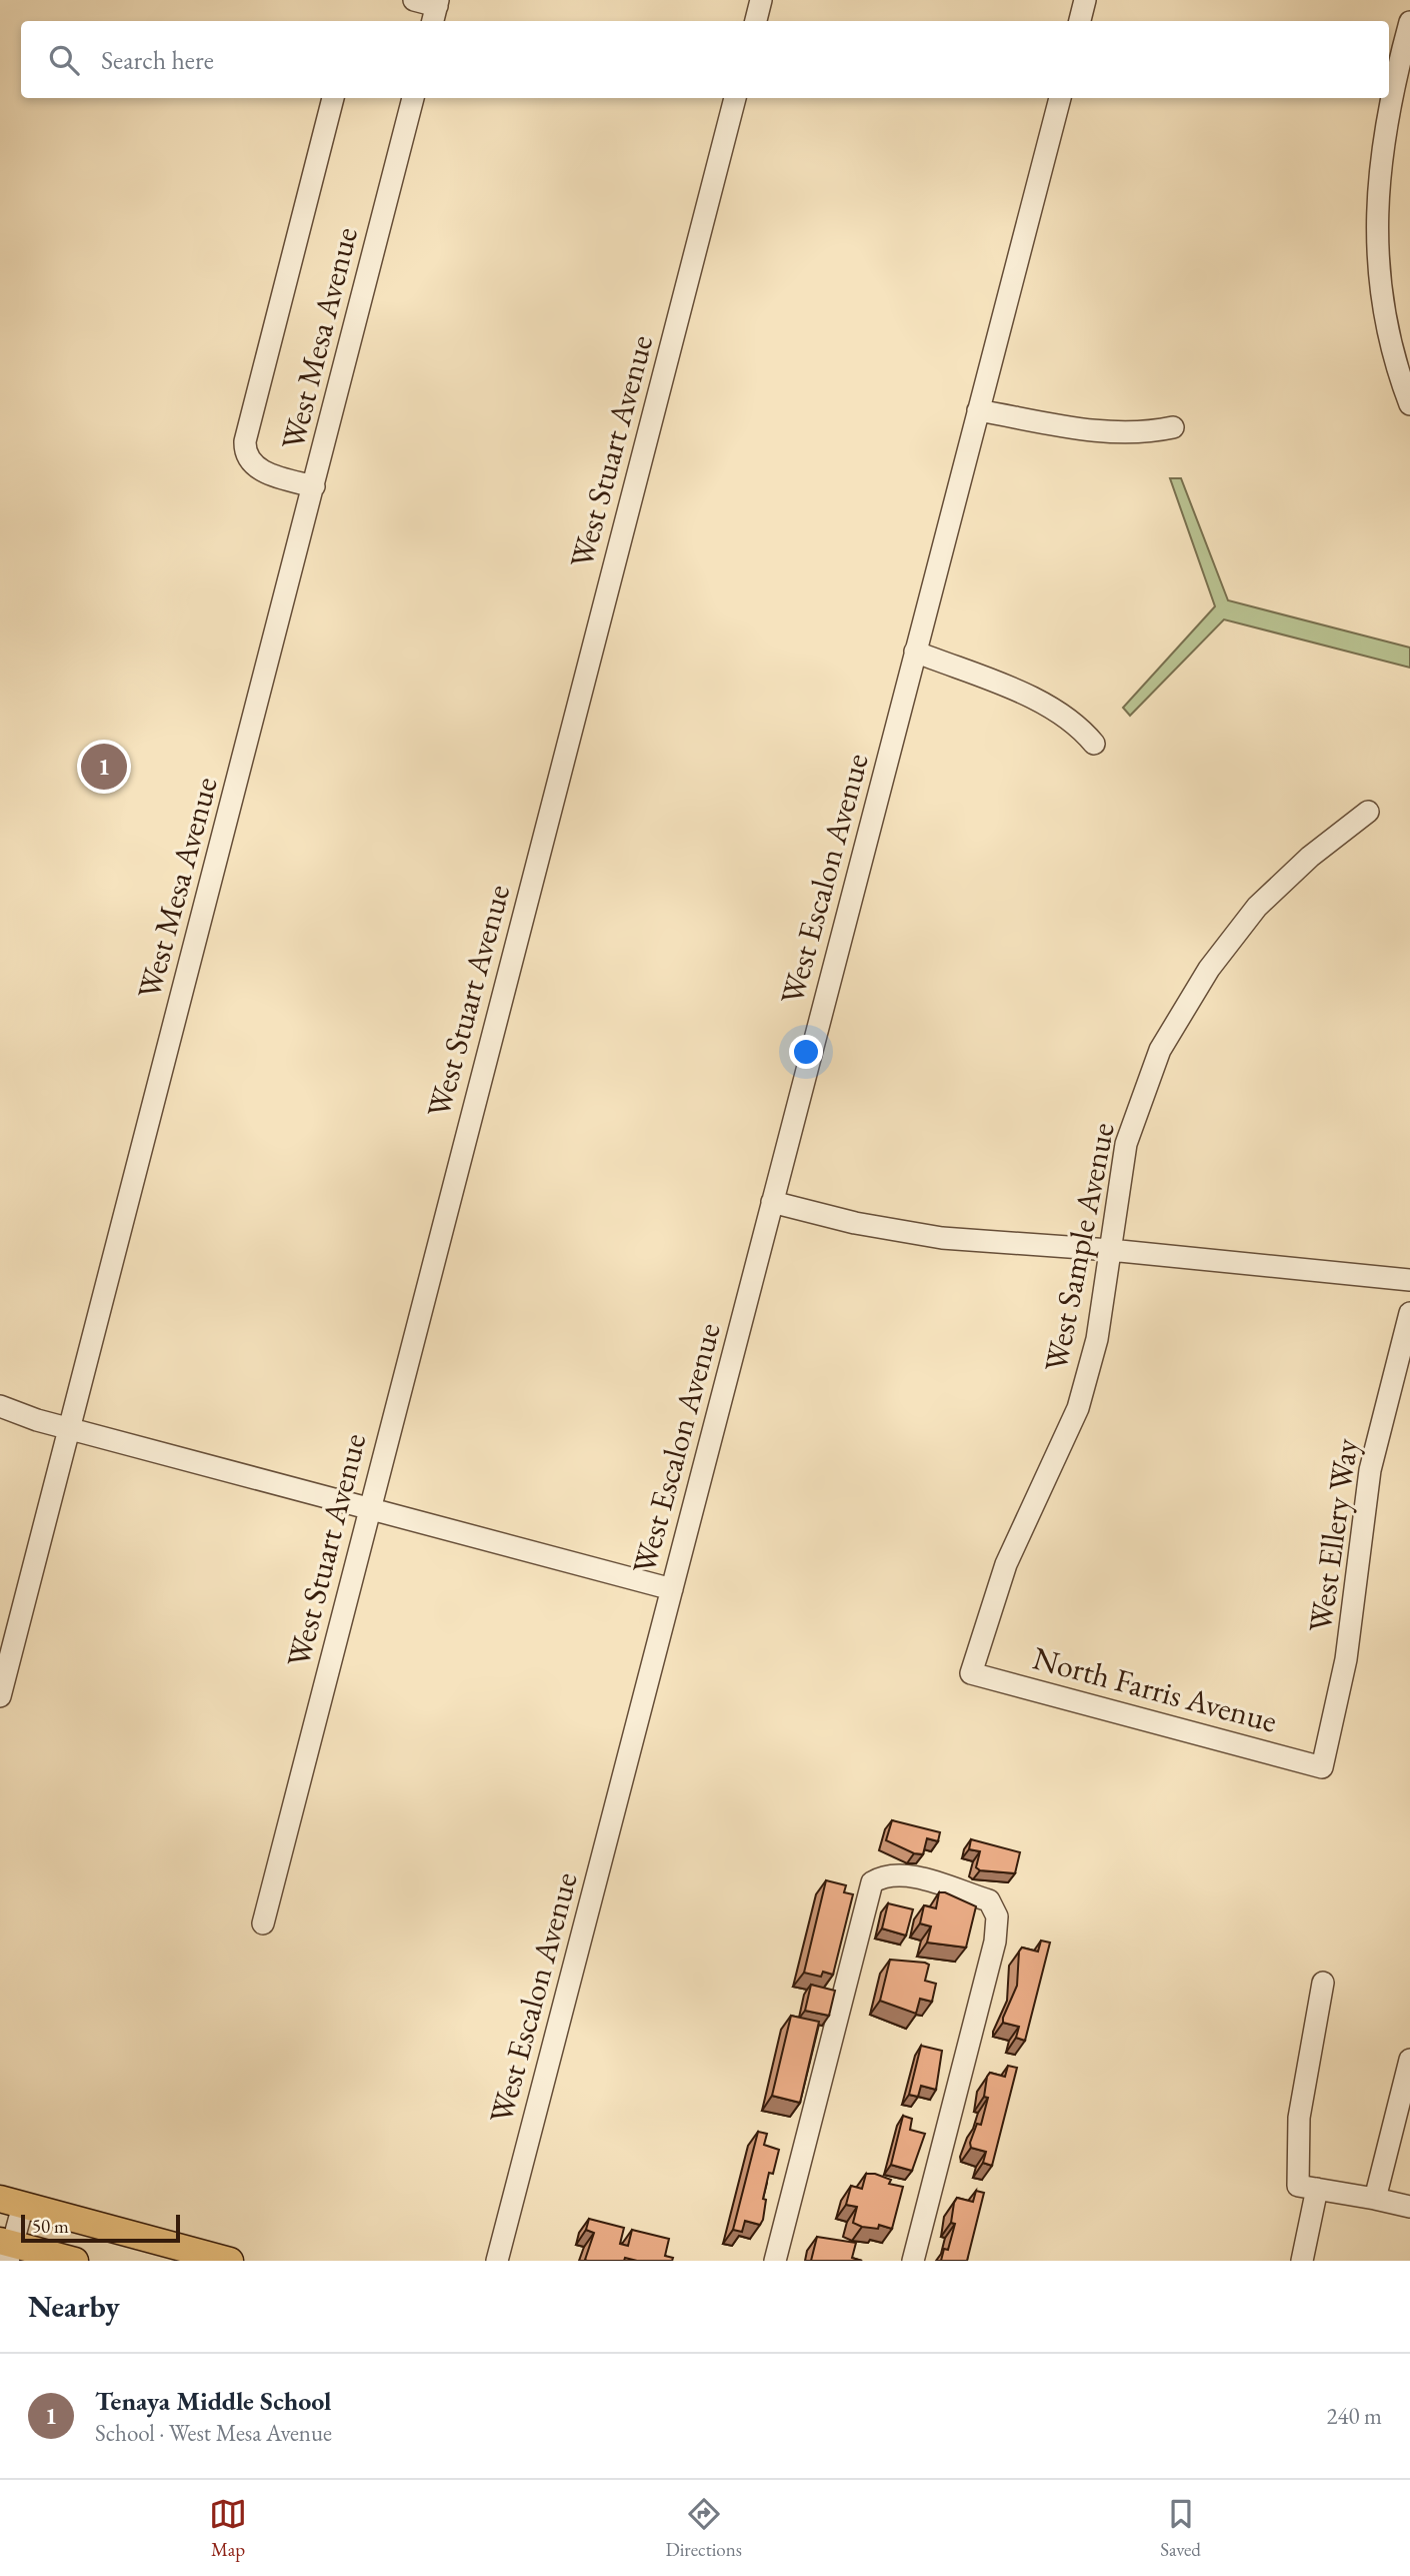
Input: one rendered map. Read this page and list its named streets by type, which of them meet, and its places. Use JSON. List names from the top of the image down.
{
  "streets": {
    "street": [
      "West Mesa Avenue",
      "West Stuart Avenue",
      "West Escalon Avenue",
      "West Sample Avenue",
      "West Ellery Way",
      "North Farris Avenue"
    ]
  },
  "crossings": [
    ["West Sample Avenue", "North Farris Avenue"],
    ["West Ellery Way", "North Farris Avenue"]
  ],
  "scale_bar": "50 m",
  "page": {
    "search": "Search here",
    "pins": "1",
    "scale": "50 m",
    "heading": "Nearby",
    "list": [
      {
        "mark": "1",
        "name": "Tenaya Middle School",
        "note": "School · West Mesa Avenue",
        "value": "240 m"
      }
    ],
    "nav": ["Map", "Directions", "Saved"]
  }
}
